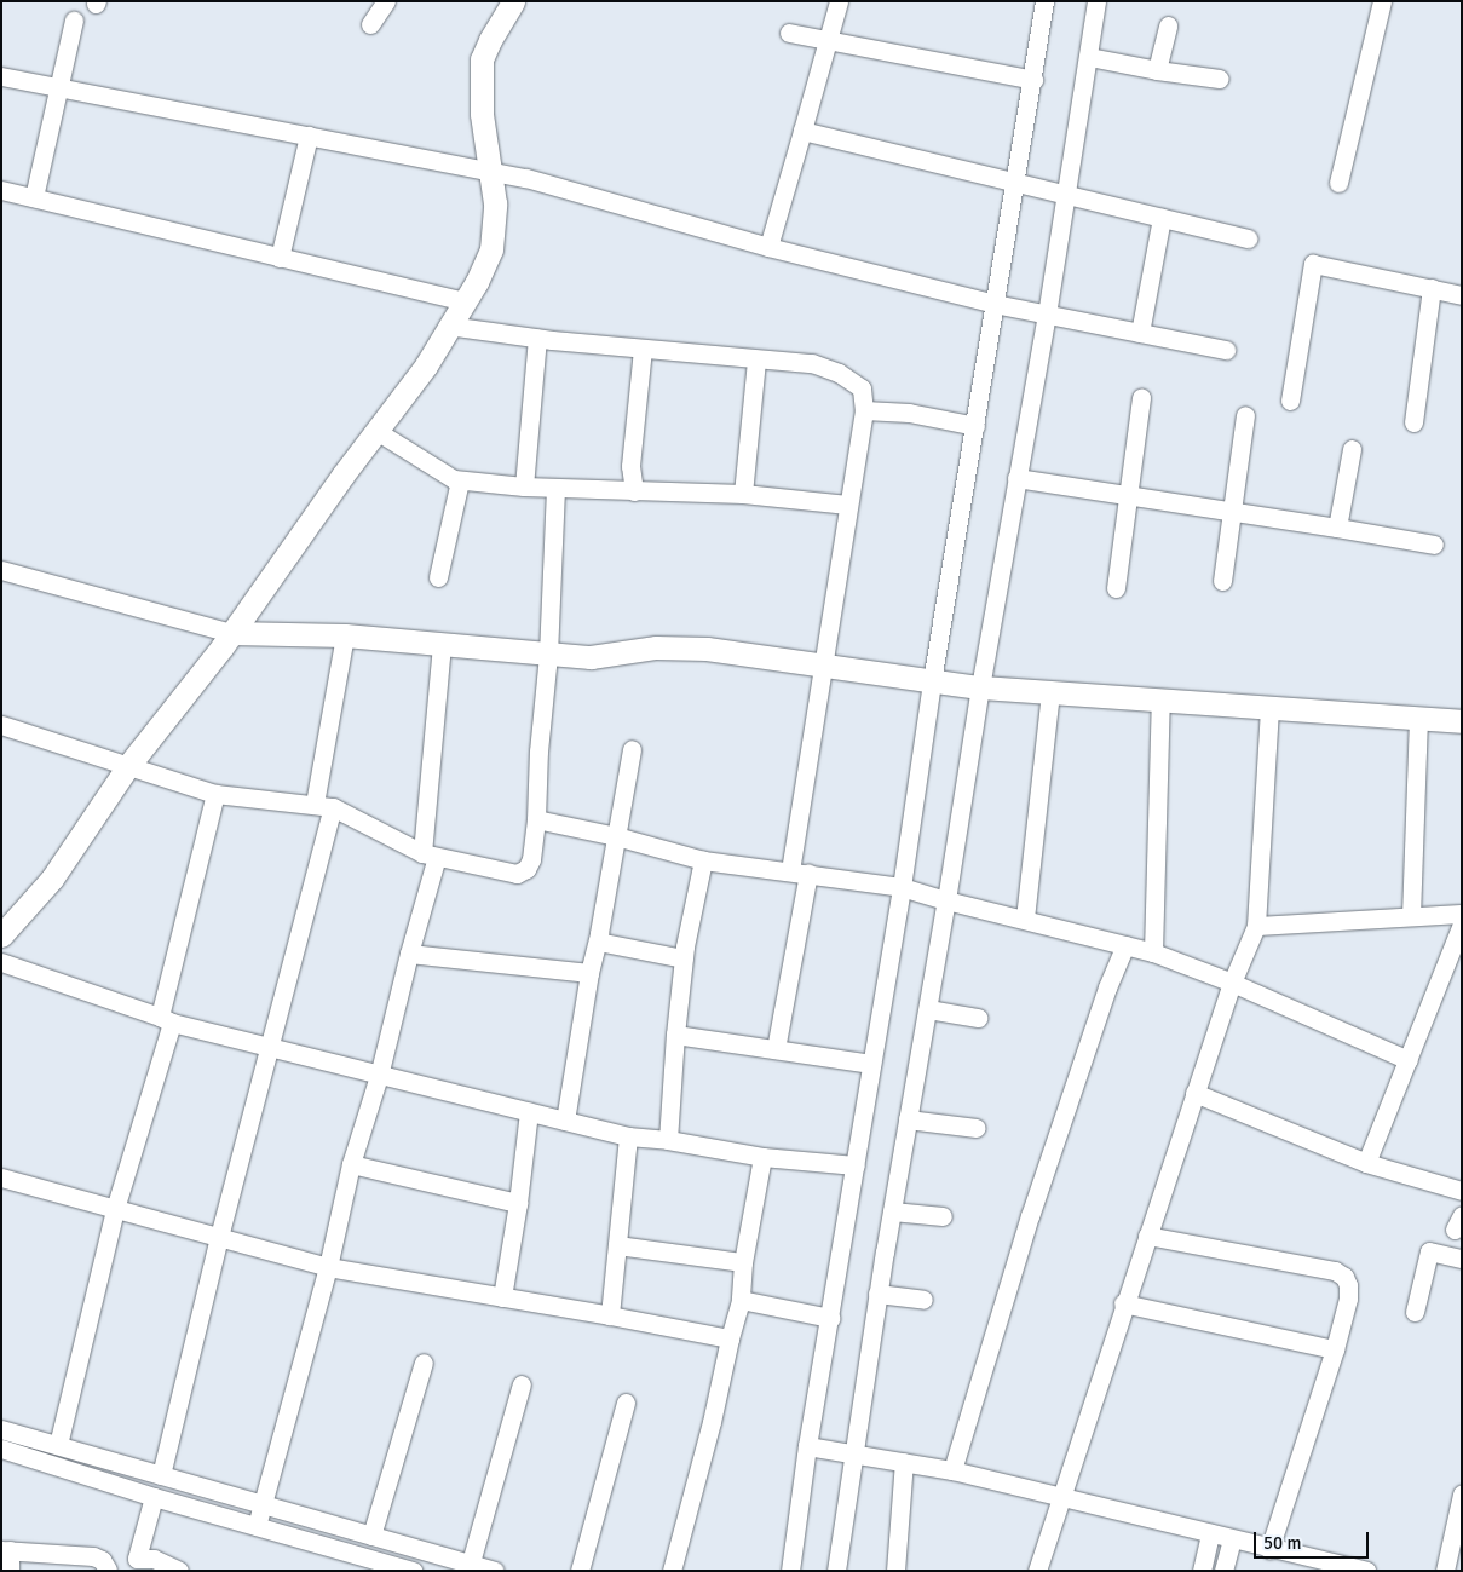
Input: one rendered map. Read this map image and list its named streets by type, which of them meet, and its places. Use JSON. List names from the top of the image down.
{
  "scale_bar": "50 m"
}
